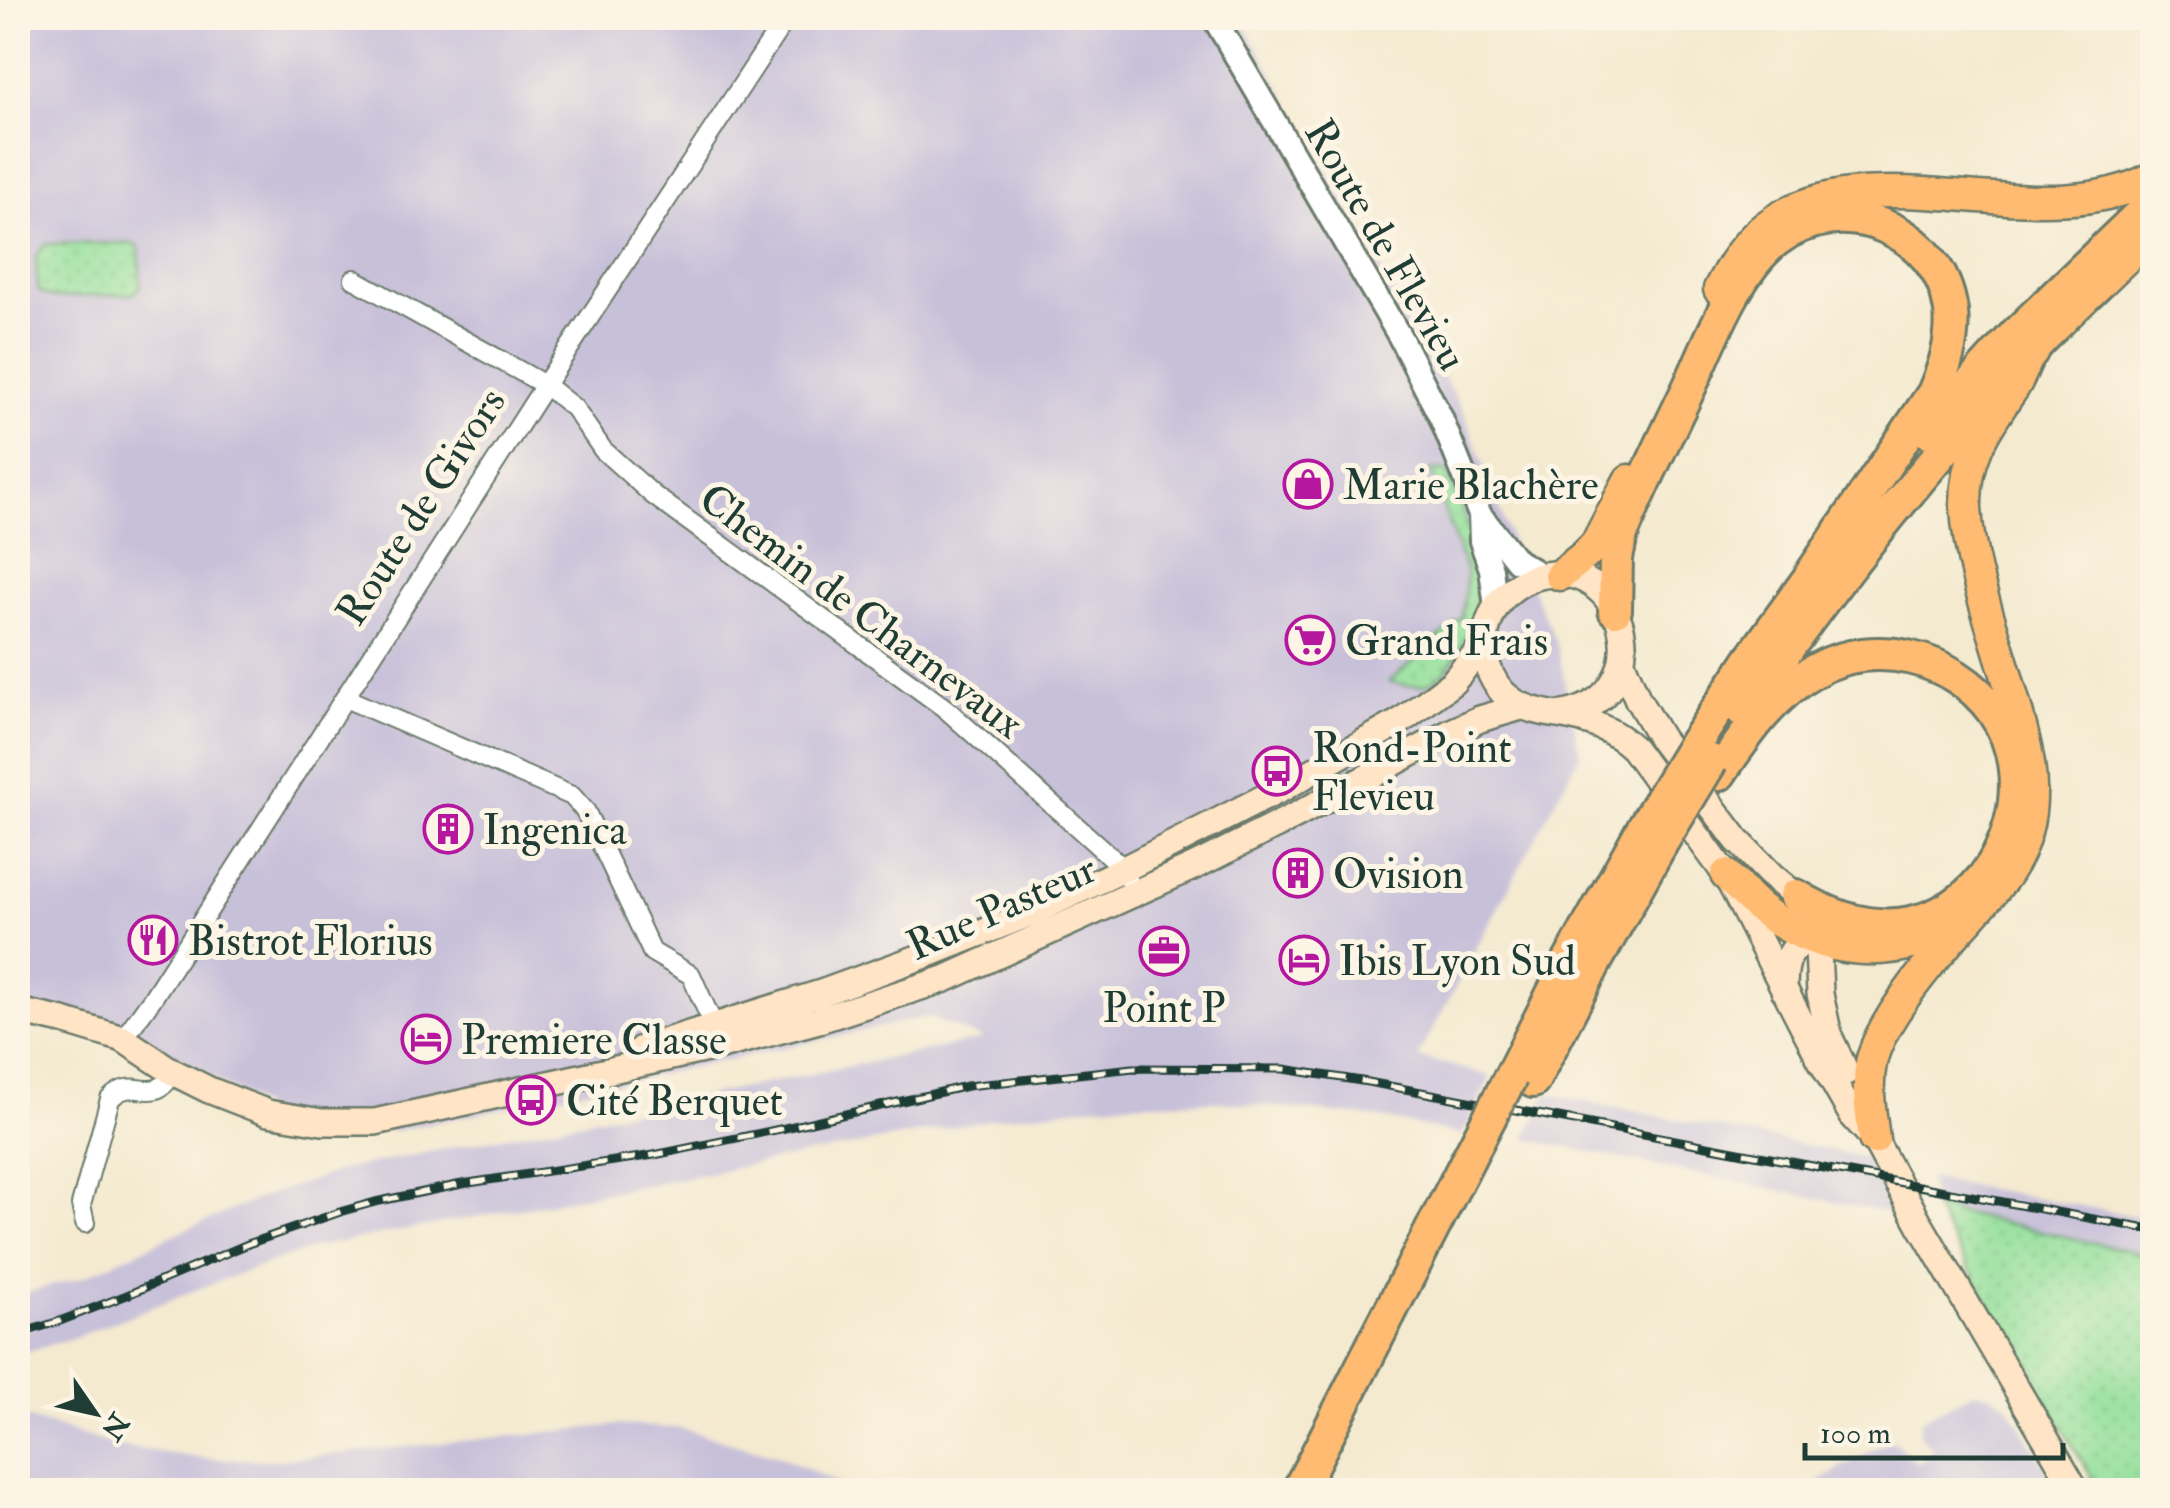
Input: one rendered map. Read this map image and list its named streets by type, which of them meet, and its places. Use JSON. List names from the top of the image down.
{
  "streets": {
    "main road": ["Rue Pasteur"],
    "street": ["Route de Flevieu", "Route de Givors", "Chemin de Charnevaux"]
  },
  "crossings": [
    ["Route de Flevieu", "Rue Pasteur"],
    ["Route de Givors", "Chemin de Charnevaux"],
    ["Route de Givors", "Rue Pasteur"],
    ["Chemin de Charnevaux", "Rue Pasteur"]
  ],
  "places": {
    "shop": ["Marie Blachère"],
    "supermarket": ["Grand Frais"],
    "bus stop": ["Rond-Point Flevieu", "Cité Berquet"],
    "building": ["Ingenica", "Ovision"],
    "restaurant": ["Bistrot Florius"],
    "office": ["Point P"],
    "hotel": ["Ibis Lyon Sud", "Premiere Classe"]
  },
  "scale_bar": "100 m",
  "north": "bottom right"
}
